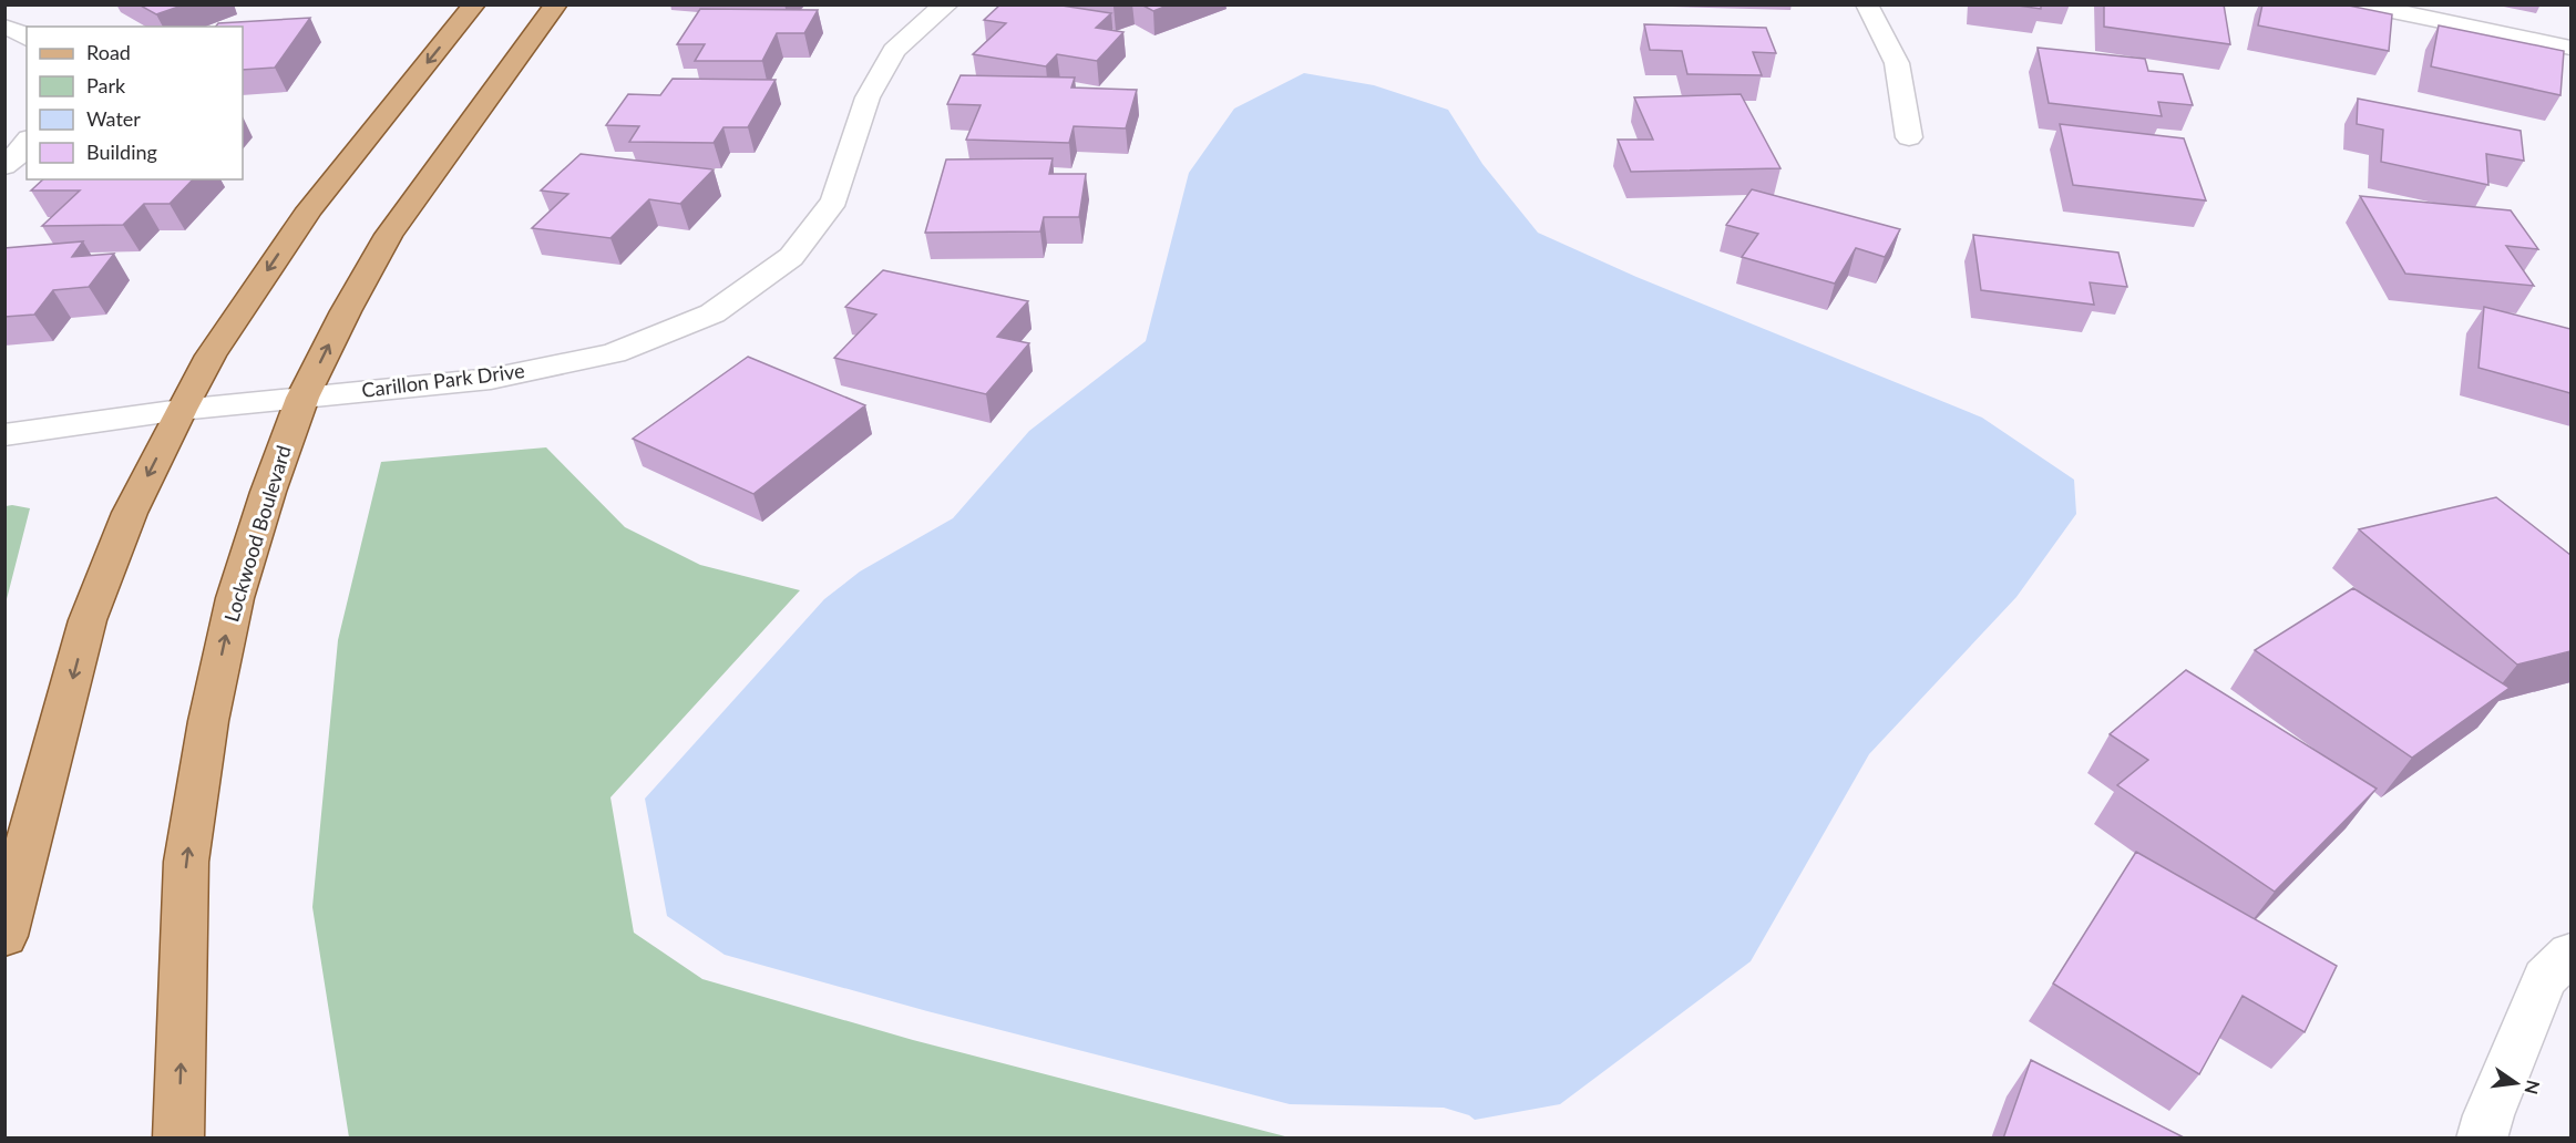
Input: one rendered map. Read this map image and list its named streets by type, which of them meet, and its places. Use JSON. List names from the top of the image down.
{
  "streets": {
    "main road": ["Lockwood Boulevard"],
    "street": ["Carillon Park Drive"]
  },
  "crossings": [
    ["Carillon Park Drive", "Lockwood Boulevard"]
  ],
  "legend": [
    "Road",
    "Park",
    "Water",
    "Building"
  ],
  "north": "right"
}
